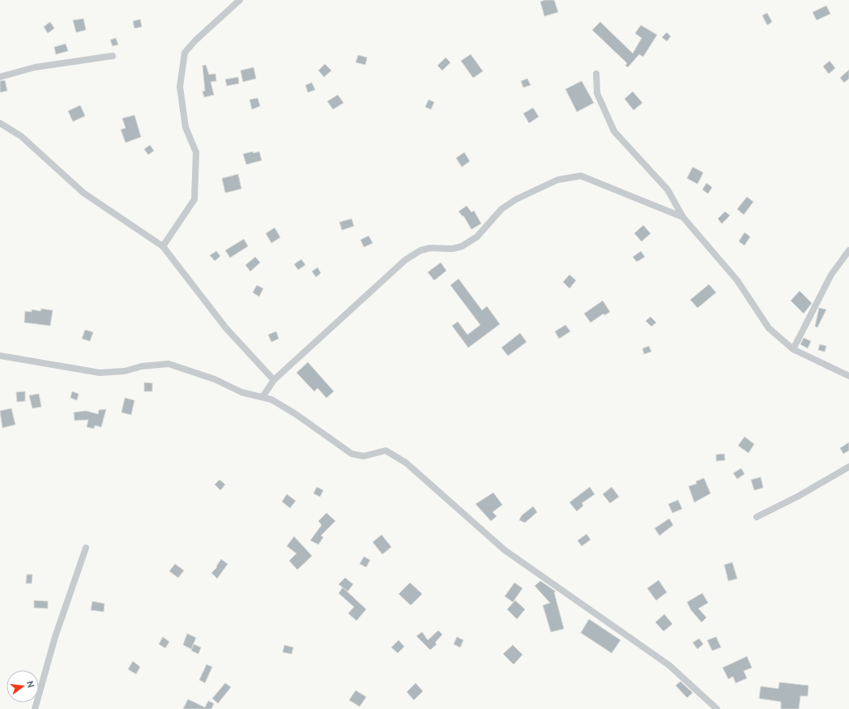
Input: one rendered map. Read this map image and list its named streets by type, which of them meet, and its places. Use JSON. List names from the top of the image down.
{
  "north": "right"
}
